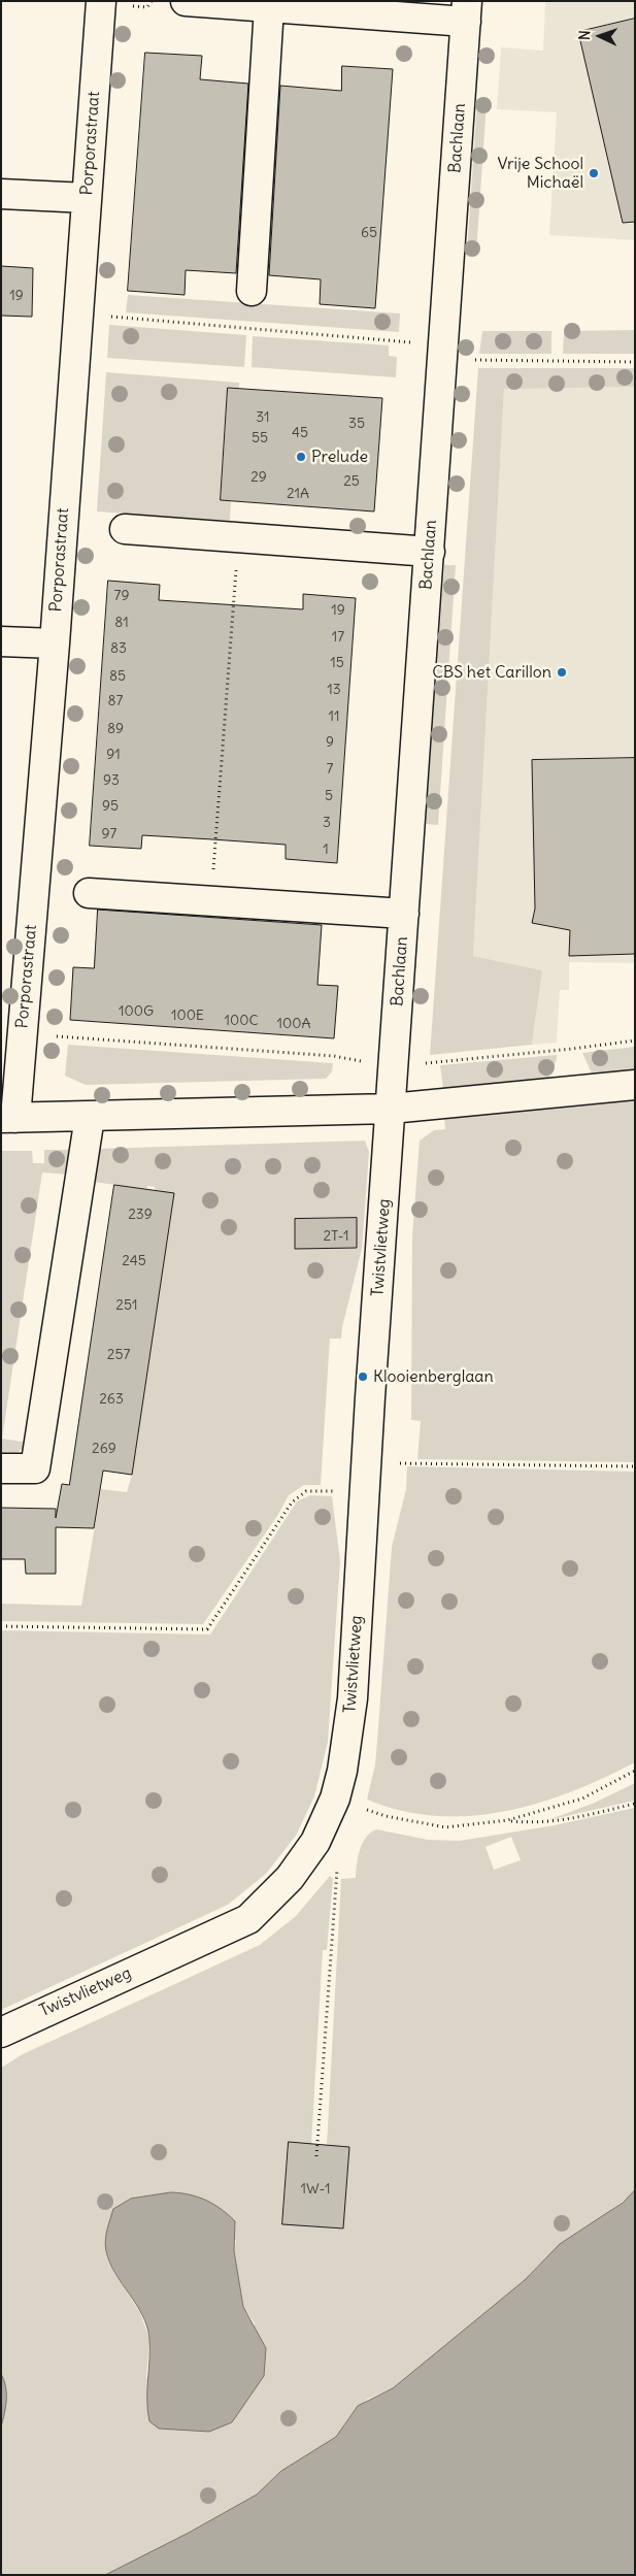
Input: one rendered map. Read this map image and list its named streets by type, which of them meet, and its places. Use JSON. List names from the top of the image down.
{
  "streets": {
    "street": ["Bachlaan", "Porporastraat", "Twistvlietweg"]
  },
  "crossings": [
    ["Bachlaan", "Twistvlietweg"]
  ],
  "places": [
    "Vrije School Michaël",
    "Prelude",
    "CBS het Carillon",
    "Klooienberglaan"
  ],
  "house_numbers": [
    "65",
    "19",
    "31",
    "35",
    "45",
    "55",
    "29",
    "25",
    "21A",
    "79",
    "19",
    "81",
    "17",
    "83",
    "15",
    "85",
    "13",
    "87",
    "11",
    "89",
    "9",
    "91",
    "7",
    "93",
    "5",
    "95",
    "3",
    "97",
    "1",
    "100G",
    "100E",
    "100C",
    "100A",
    "239",
    "2T-1",
    "245",
    "251",
    "257",
    "263",
    "269",
    "1W-1"
  ],
  "north": "left"
}
